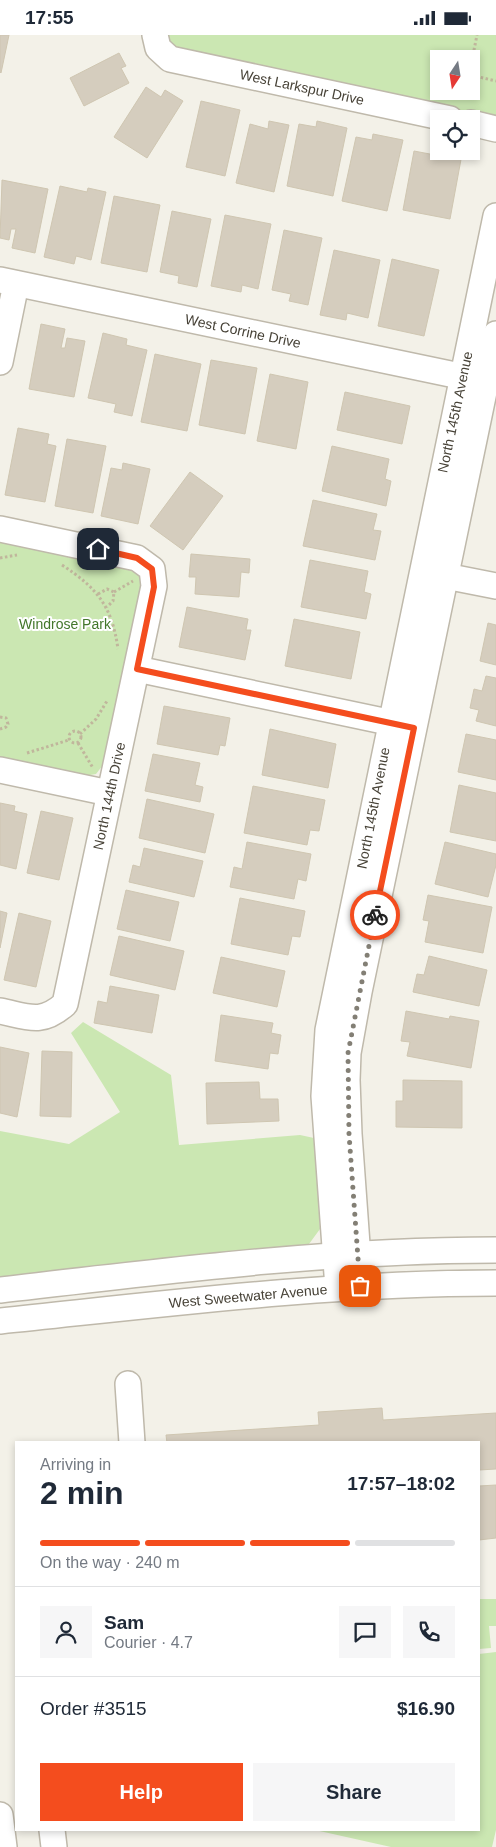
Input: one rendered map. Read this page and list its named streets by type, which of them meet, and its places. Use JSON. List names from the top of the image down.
{
  "streets": {
    "street": [
      "West Larkspur Drive",
      "West Corrine Drive",
      "North 145th Avenue",
      "North 144th Drive",
      "West Sweetwater Avenue"
    ]
  },
  "crossings": [
    ["West Corrine Drive", "North 145th Avenue"],
    ["North 145th Avenue", "West Sweetwater Avenue"]
  ],
  "parks": ["Windrose Park"],
  "north": "bottom",
  "page": {
    "status": "17:55",
    "heading": ["2 min", "Arriving in", "17:57–18:02"],
    "panel": [
      "Sam",
      "Courier · 4.7",
      "Order #3515",
      "$16.90"
    ],
    "bar": "On the way · 240 m",
    "buttons": ["Help", "Share"]
  }
}
